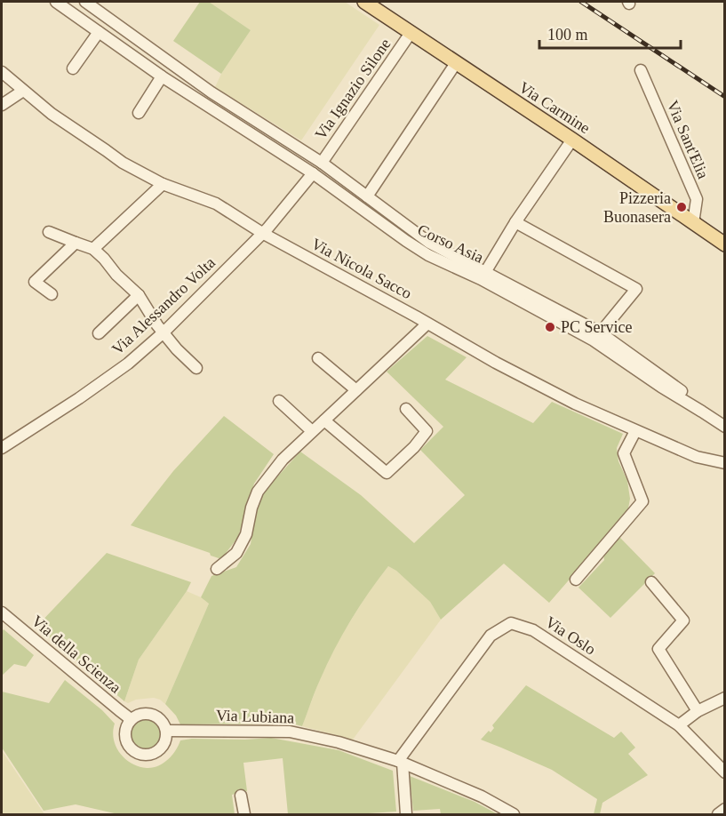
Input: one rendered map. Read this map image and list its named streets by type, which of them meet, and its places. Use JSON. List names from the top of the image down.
{
  "streets": {
    "main road": ["Via Carmine"],
    "street": [
      "Via Ignazio Silone",
      "Via Sant'Elia",
      "Corso Asia",
      "Via Nicola Sacco",
      "Via Alessandro Volta",
      "Via Oslo",
      "Via della Scienza",
      "Via Lubiana"
    ]
  },
  "crossings": [
    ["Via Ignazio Silone", "Via Carmine"],
    ["Via Ignazio Silone", "Corso Asia"],
    ["Via Carmine", "Via Sant'Elia"],
    ["Corso Asia", "Via Alessandro Volta"],
    ["Via Nicola Sacco", "Via Alessandro Volta"],
    ["Via Oslo", "Via Lubiana"],
    ["Via della Scienza", "Via Lubiana"]
  ],
  "places": ["Pizzeria Buonasera", "PC Service"],
  "scale_bar": "100 m"
}
